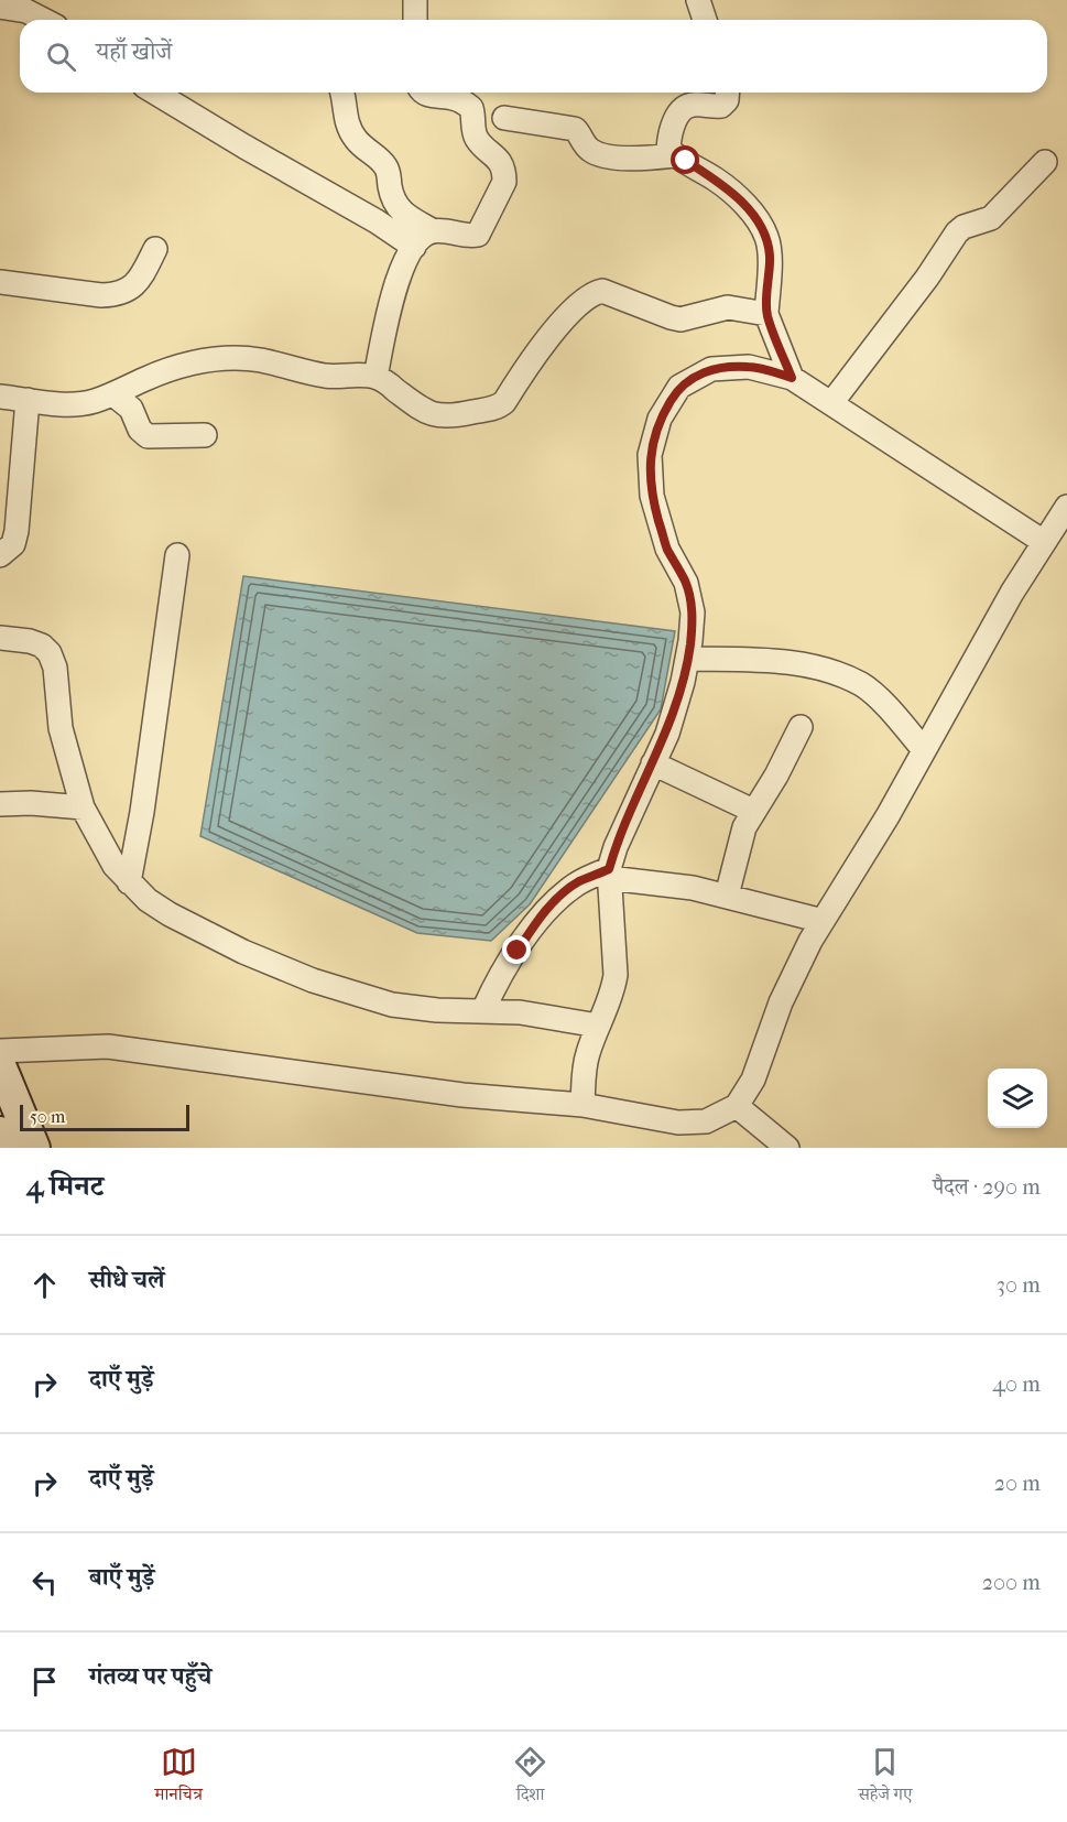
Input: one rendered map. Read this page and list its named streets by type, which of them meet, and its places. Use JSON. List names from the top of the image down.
{
  "scale_bar": "50 m",
  "page": {
    "search": "यहाँ खोजें",
    "scale": "50 m",
    "heading": ["4 मिनट", "पैदल · 290 m"],
    "list": [
      ["सीधे चलें", "30 m"],
      ["दाएँ मुड़ें", "40 m"],
      ["दाएँ मुड़ें", "20 m"],
      ["बाएँ मुड़ें", "200 m"],
      "गंतव्य पर पहुँचे"
    ],
    "nav": ["मानचित्र", "दिशा", "सहेजे गए"]
  }
}
